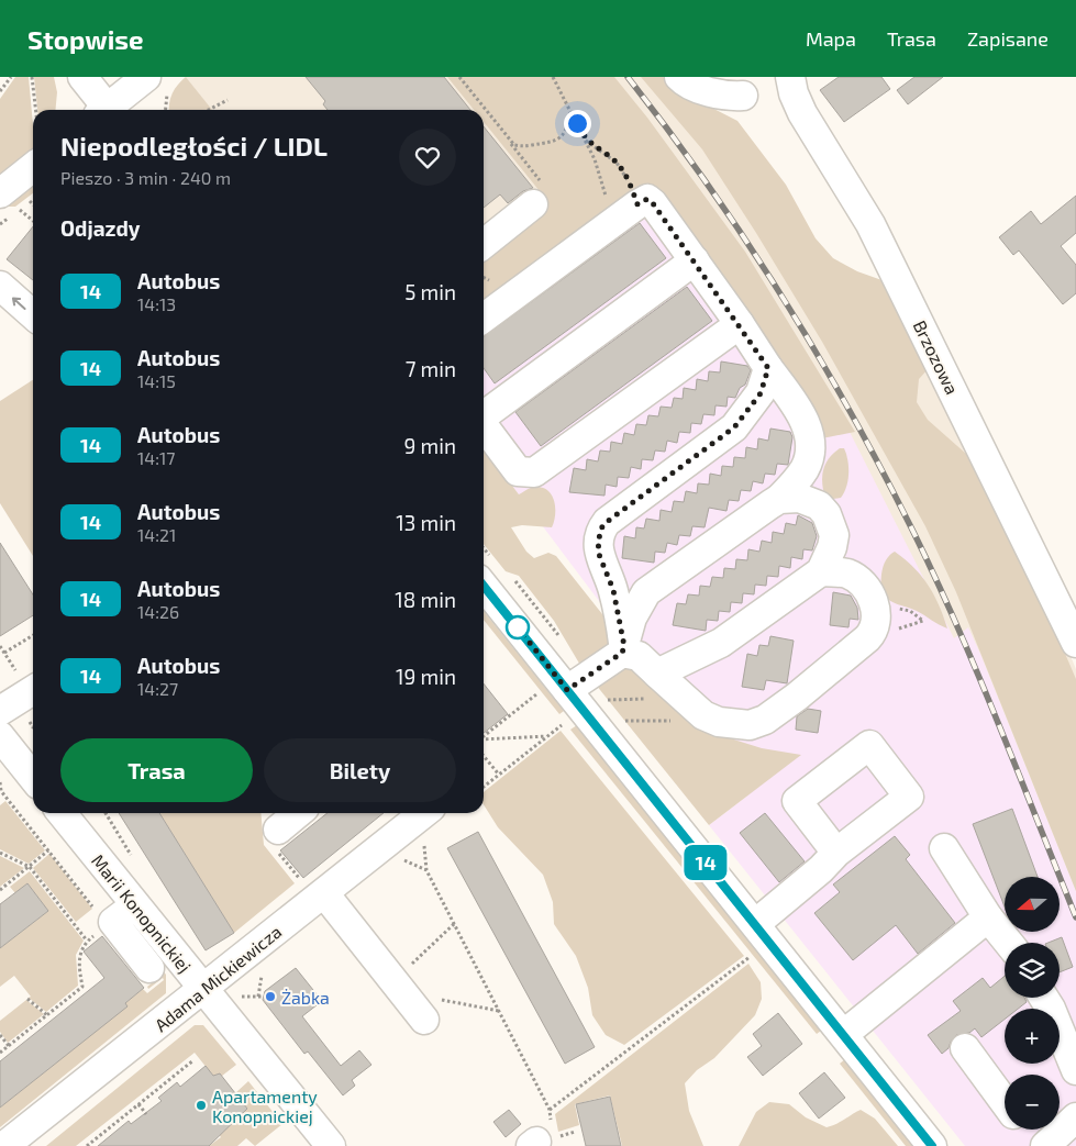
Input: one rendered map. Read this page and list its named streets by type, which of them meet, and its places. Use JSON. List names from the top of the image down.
{
  "streets": {
    "street": ["Brzozowa", "Marii Konopnickiej", "Adama Mickiewicza"]
  },
  "crossings": [
    ["Marii Konopnickiej", "Adama Mickiewicza"]
  ],
  "places": ["Żabka", "Apartamenty Konopnickiej"],
  "lines": ["bus line 14"],
  "north": "left",
  "page": {
    "header": "Stopwise",
    "nav": ["Mapa", "Trasa", "Zapisane"],
    "on_map": "14",
    "heading": [
      ["Niepodległości / LIDL", "Pieszo · 3 min · 240 m"],
      "Odjazdy"
    ],
    "list": [
      {
        "mark": "14",
        "name": "Autobus",
        "note": "14:13",
        "value": "5 min"
      },
      {
        "mark": "14",
        "name": "Autobus",
        "note": "14:15",
        "value": "7 min"
      },
      {
        "mark": "14",
        "name": "Autobus",
        "note": "14:17",
        "value": "9 min"
      },
      {
        "mark": "14",
        "name": "Autobus",
        "note": "14:21",
        "value": "13 min"
      },
      {
        "mark": "14",
        "name": "Autobus",
        "note": "14:26",
        "value": "18 min"
      },
      {
        "mark": "14",
        "name": "Autobus",
        "note": "14:27",
        "value": "19 min"
      }
    ],
    "buttons": ["Trasa", "Bilety"],
    "map_buttons": ["+", "−"]
  }
}
